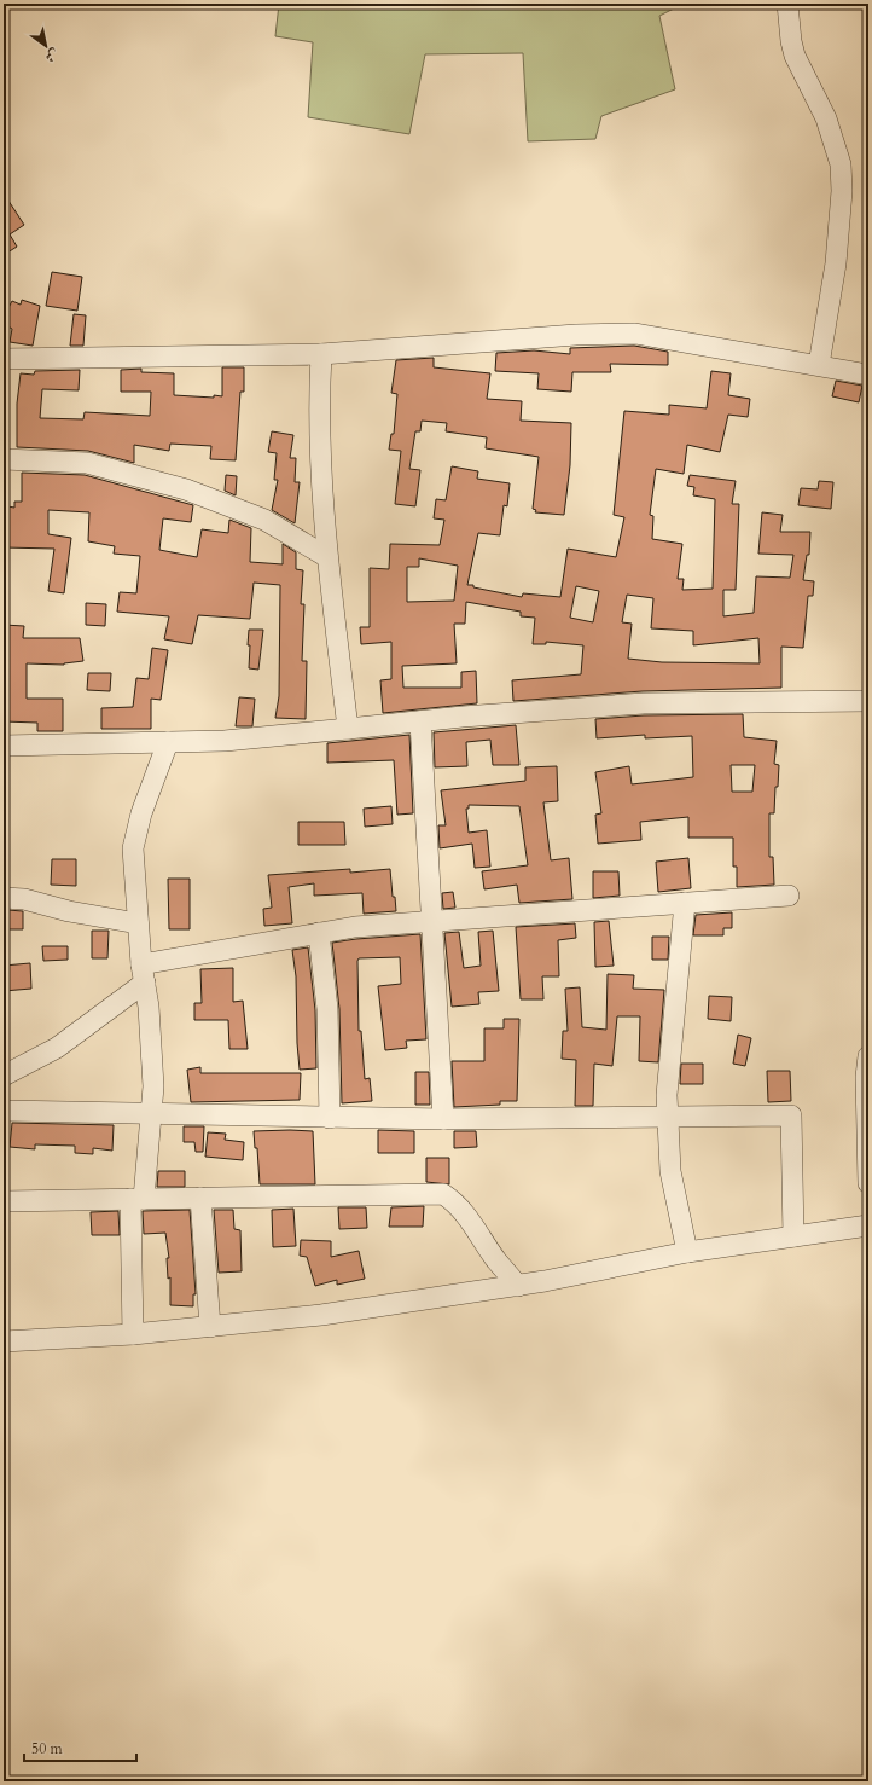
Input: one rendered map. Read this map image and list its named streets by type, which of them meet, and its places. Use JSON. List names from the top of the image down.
{
  "scale_bar": "50 m",
  "north": "bottom right"
}
